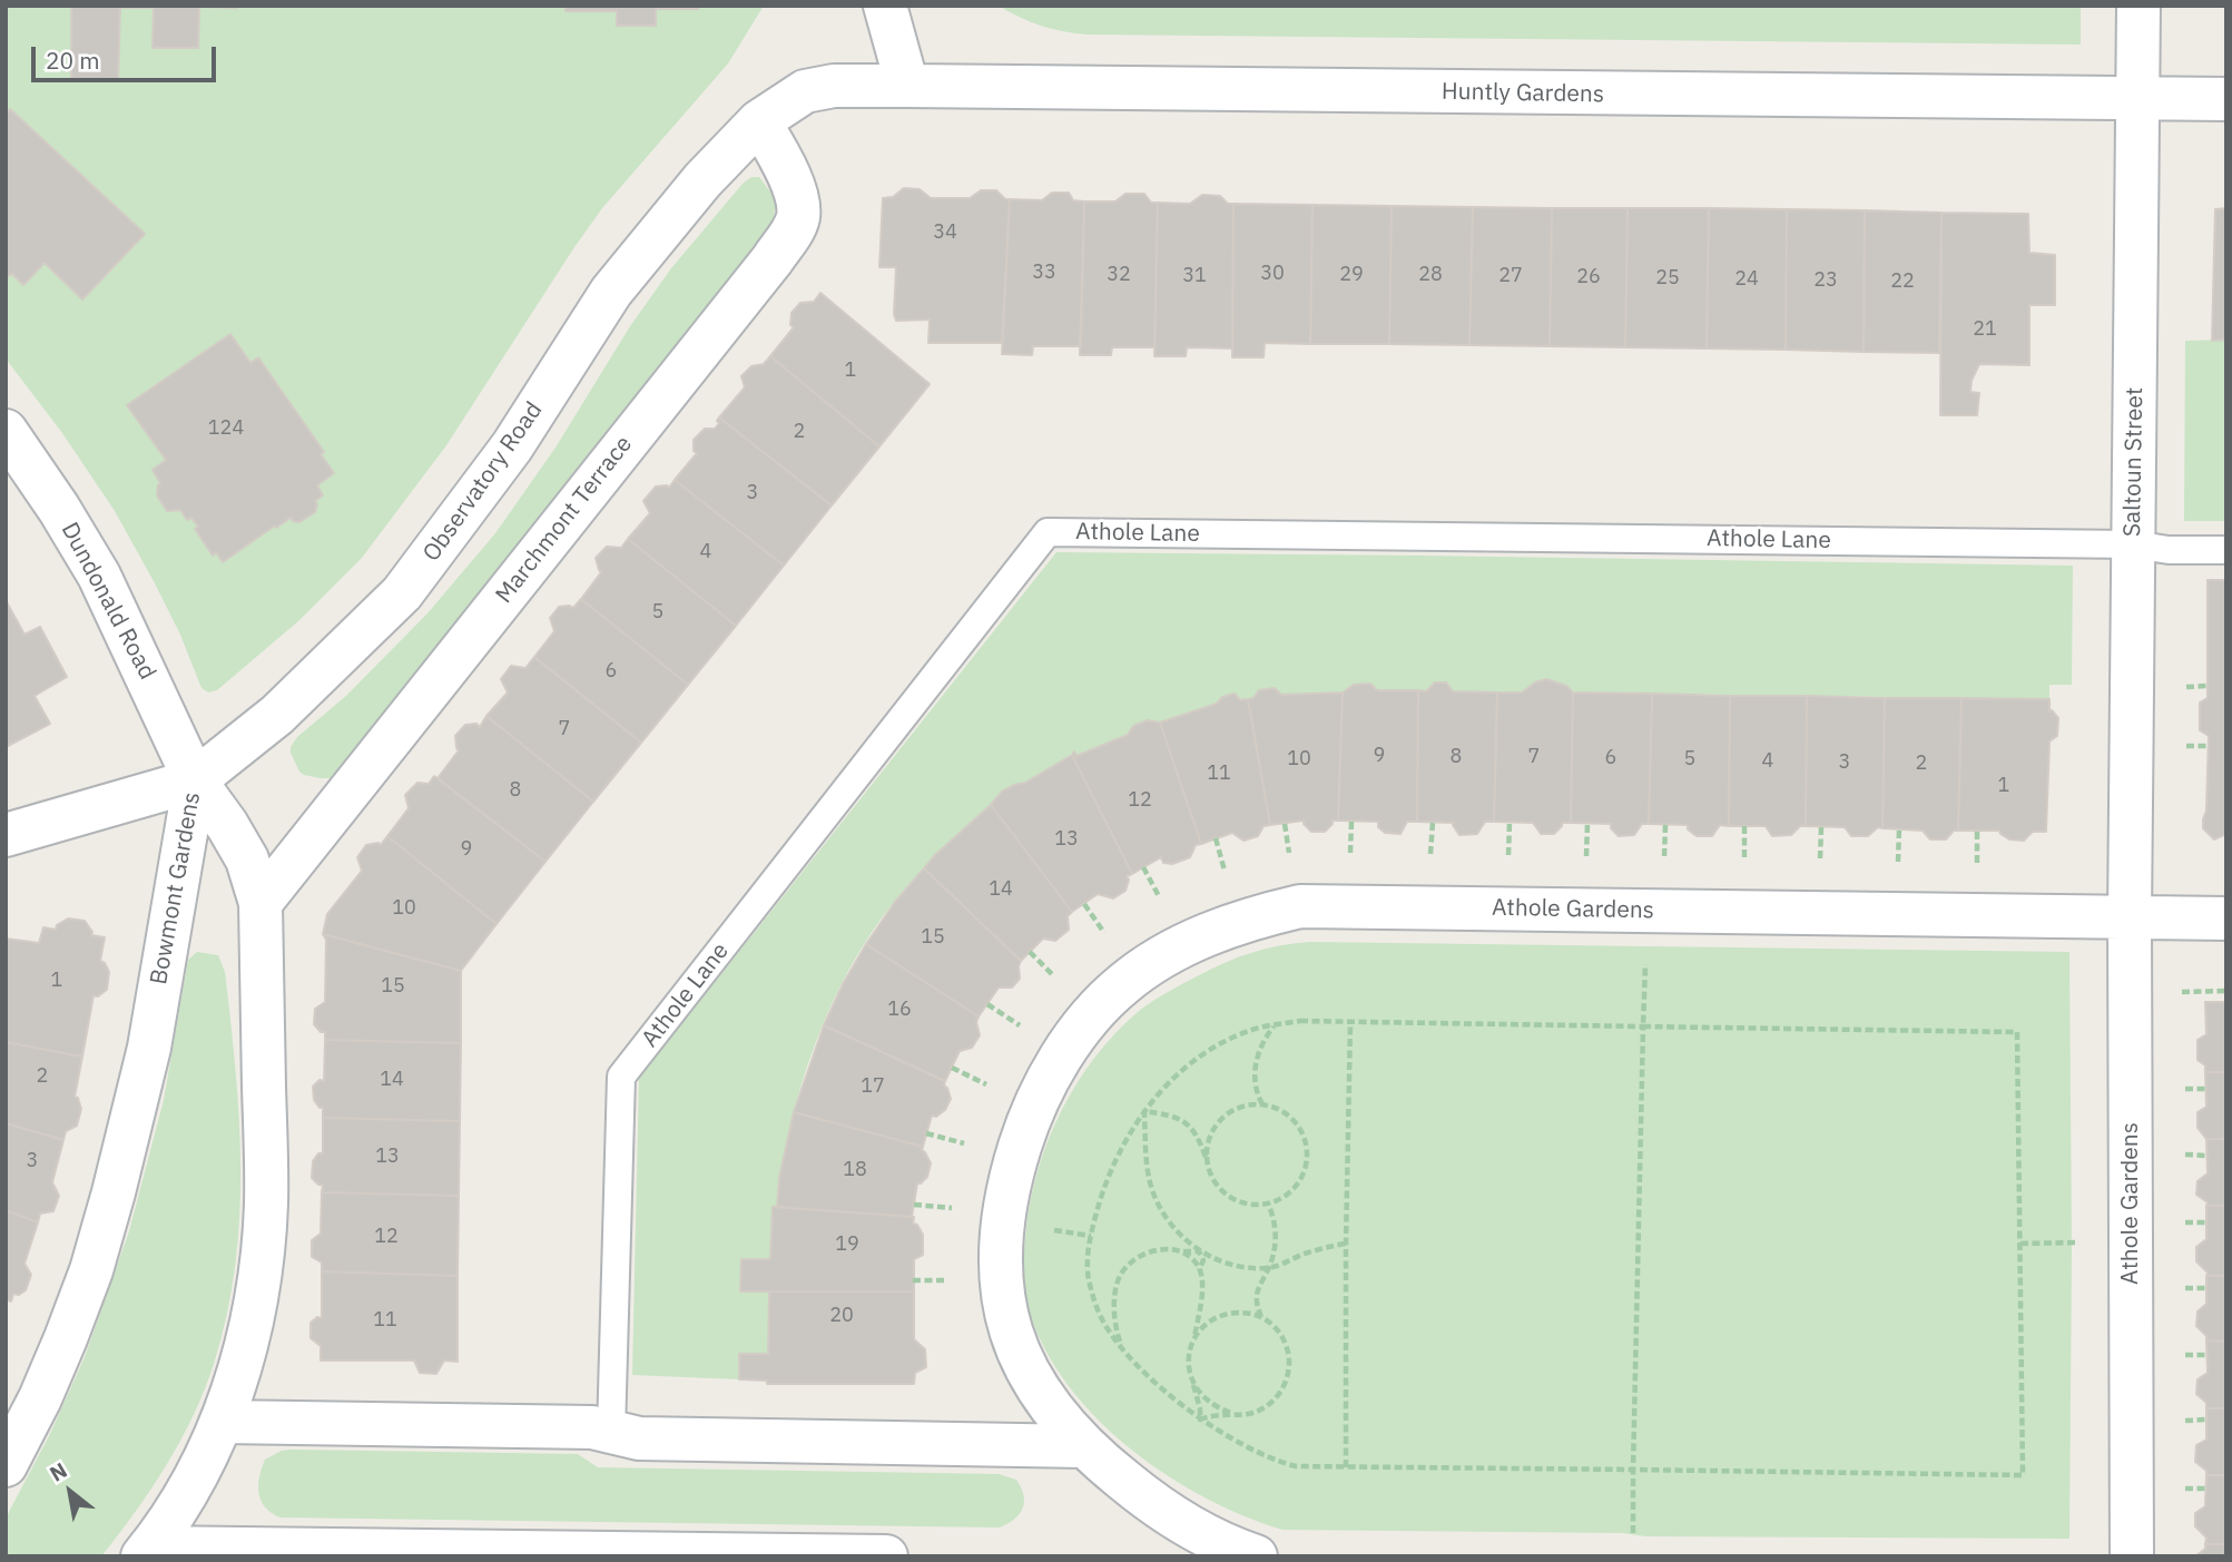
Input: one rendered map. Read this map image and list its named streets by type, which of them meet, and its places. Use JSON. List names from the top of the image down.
{
  "streets": {
    "street": [
      "Huntly Gardens",
      "Saltoun Street",
      "Observatory Road",
      "Marchmont Terrace",
      "Dundonald Road",
      "Bowmont Gardens",
      "Athole Gardens"
    ],
    "lane": ["Athole Lane"]
  },
  "crossings": [
    ["Huntly Gardens", "Saltoun Street"],
    ["Huntly Gardens", "Observatory Road"],
    ["Saltoun Street", "Athole Lane"],
    ["Saltoun Street", "Athole Gardens"],
    ["Observatory Road", "Marchmont Terrace"],
    ["Observatory Road", "Dundonald Road"],
    ["Observatory Road", "Bowmont Gardens"],
    ["Marchmont Terrace", "Bowmont Gardens"],
    ["Dundonald Road", "Bowmont Gardens"]
  ],
  "house_numbers": [
    "34",
    "33",
    "30",
    "32",
    "29",
    "28",
    "31",
    "27",
    "26",
    "25",
    "24",
    "23",
    "22",
    "21",
    "1",
    "124",
    "2",
    "3",
    "4",
    "5",
    "6",
    "7",
    "9",
    "8",
    "7",
    "6",
    "10",
    "5",
    "4",
    "3",
    "2",
    "11",
    "1",
    "8",
    "12",
    "13",
    "9",
    "14",
    "10",
    "15",
    "1",
    "15",
    "16",
    "2",
    "14",
    "17",
    "13",
    "3",
    "18",
    "12",
    "19",
    "20",
    "11"
  ],
  "scale_bar": "20 m",
  "north": "top left"
}
